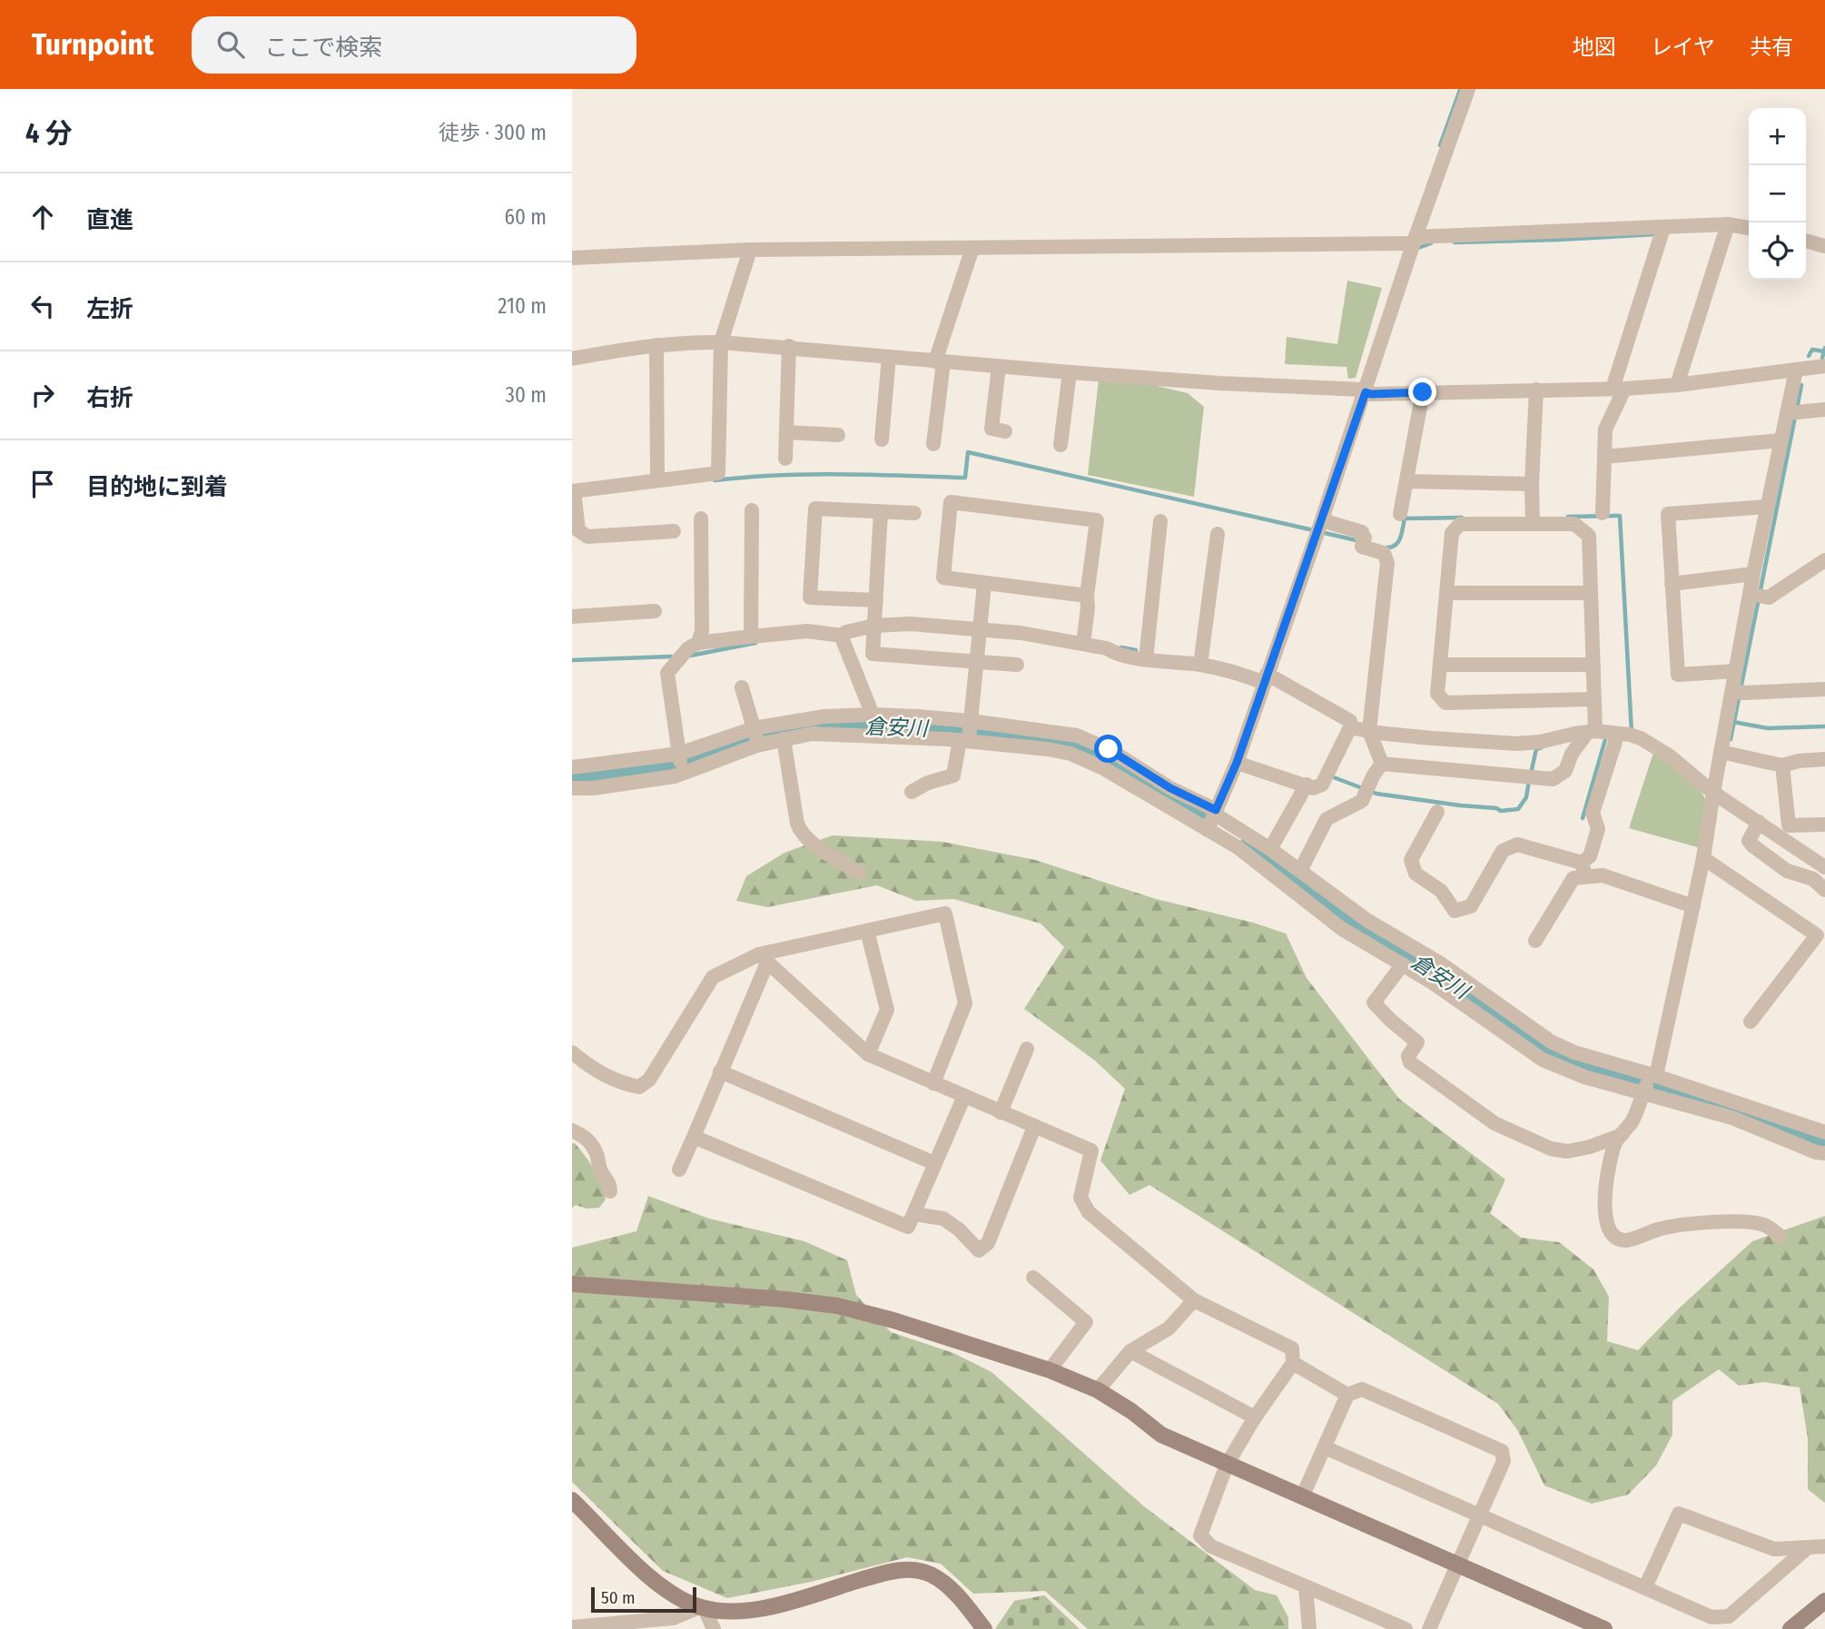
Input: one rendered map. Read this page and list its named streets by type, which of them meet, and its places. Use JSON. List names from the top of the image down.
{
  "water": ["倉安川"],
  "scale_bar": "50 m",
  "page": {
    "header": "Turnpoint",
    "search": "ここで検索",
    "nav": ["地図", "レイヤ", "共有"],
    "heading": ["4 分", "徒歩 · 300 m"],
    "map_buttons": ["+", "−"],
    "list": [
      ["直進", "60 m"],
      ["左折", "210 m"],
      ["右折", "30 m"],
      "目的地に到着"
    ],
    "scale": "50 m"
  }
}
